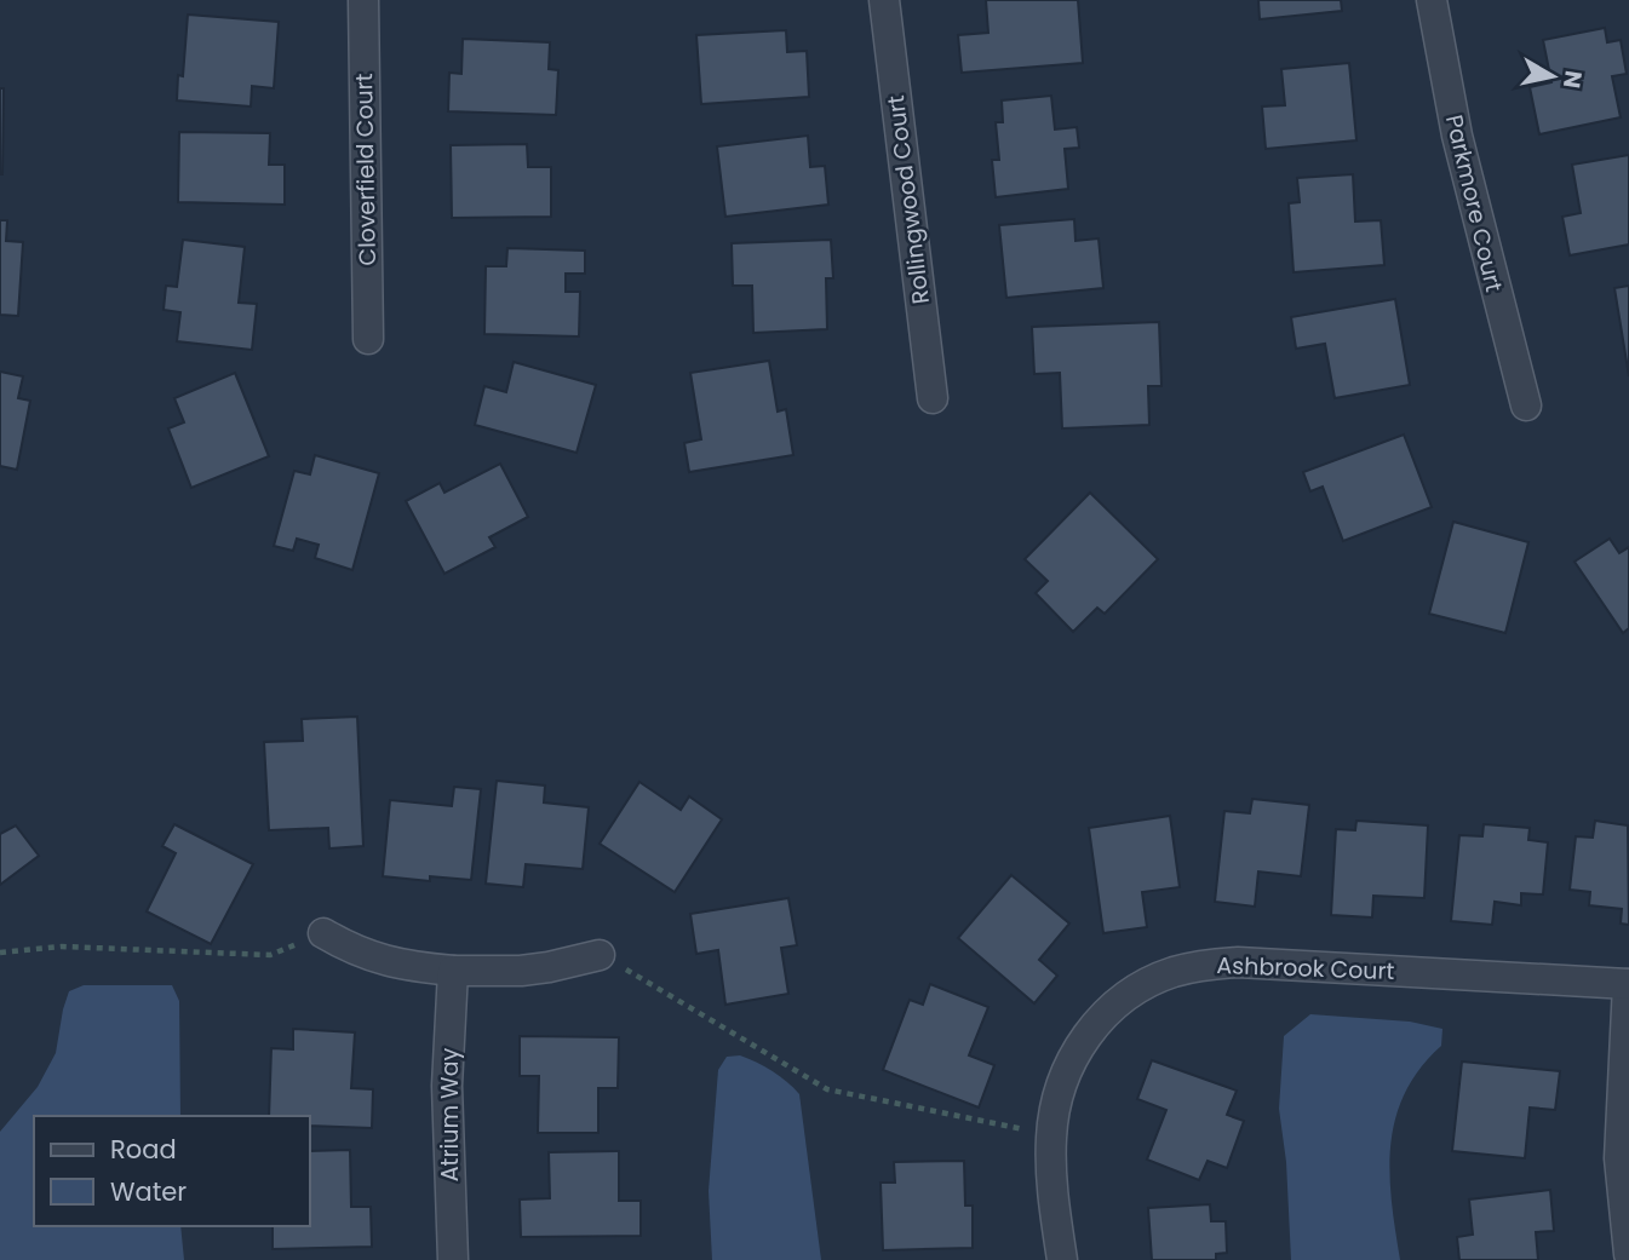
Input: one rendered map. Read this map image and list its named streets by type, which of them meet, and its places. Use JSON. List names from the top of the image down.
{
  "streets": {
    "street": [
      "Cloverfield Court",
      "Rollingwood Court",
      "Parkmore Court",
      "Ashbrook Court",
      "Atrium Way"
    ]
  },
  "legend": ["Road", "Water"],
  "north": "right"
}
